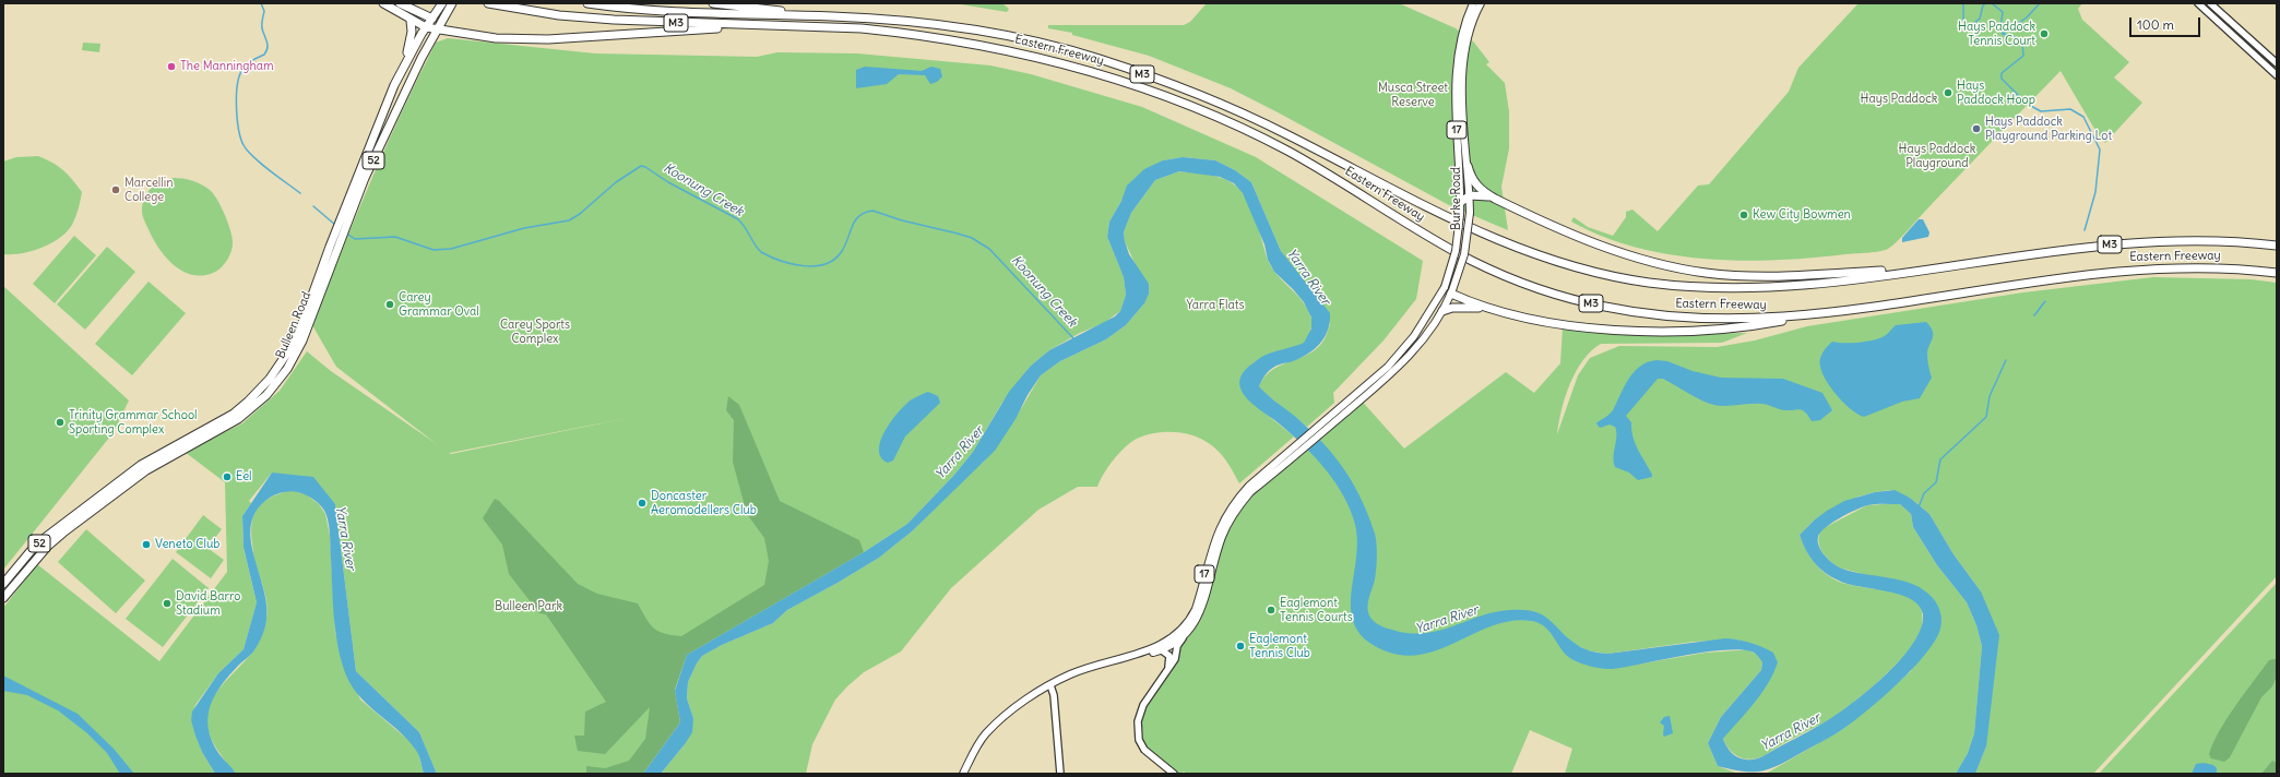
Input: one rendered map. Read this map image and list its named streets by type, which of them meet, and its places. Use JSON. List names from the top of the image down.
{
  "streets": {
    "highway": [
      "M3",
      "Eastern Freeway",
      "52",
      "Bulleen Road"
    ],
    "main road": ["17", "Burke Road"]
  },
  "crossings": [
    ["17", "Burke Road"]
  ],
  "water": ["Koonung Creek", "Yarra River"],
  "parks": [
    "Musca Street Reserve",
    "Hays Paddock",
    "Hays Paddock Playground",
    "Yarra Flats",
    "Carey Sports Complex",
    "Bulleen Park"
  ],
  "places": [
    "Hays Paddock Tennis Court",
    "The Manningham",
    "Hays Paddock Hoop",
    "Hays Paddock Playground Parking Lot",
    "Marcellin College",
    "Kew City Bowmen",
    "Carey Grammar Oval",
    "Trinity Grammar School Sporting Complex",
    "Eel",
    "Doncaster Aeromodellers Club",
    "Veneto Club",
    "David Barro Stadium",
    "Eaglemont Tennis Courts",
    "Eaglemont Tennis Club"
  ],
  "scale_bar": "100 m"
}
